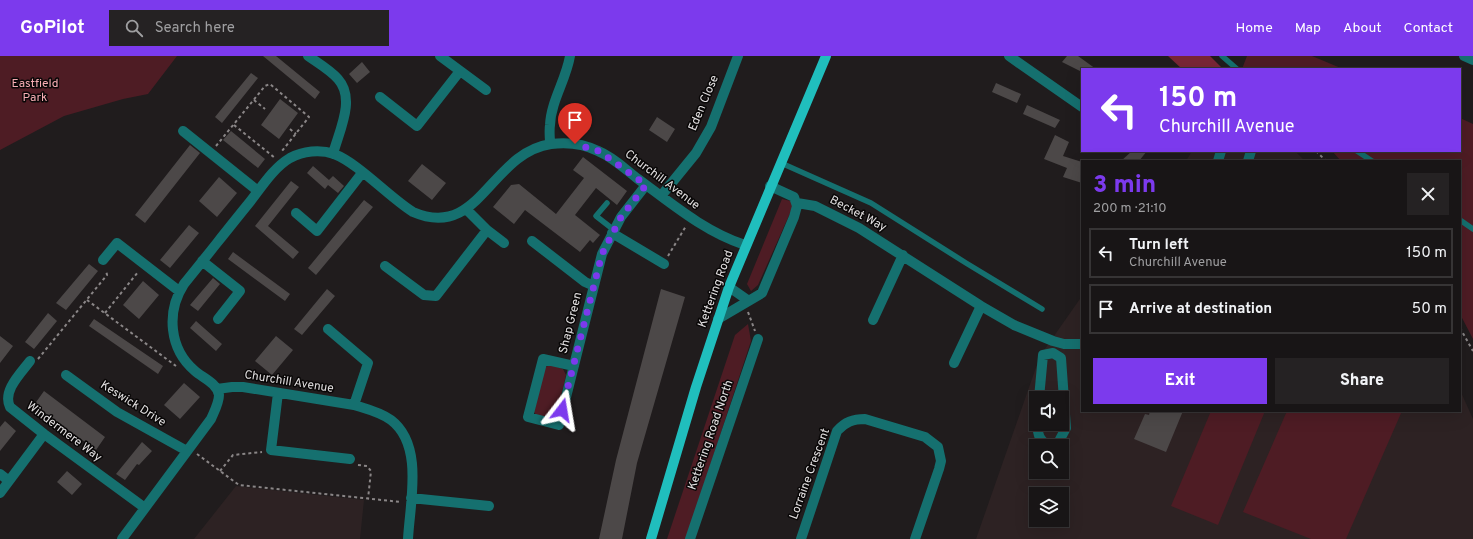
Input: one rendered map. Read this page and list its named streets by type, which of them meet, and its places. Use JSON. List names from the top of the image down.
{
  "streets": {
    "main road": ["Kettering Road"],
    "street": [
      "Eden Close",
      "Churchill Avenue",
      "Becket Way",
      "Shap Green",
      "Keswick Drive",
      "Windermere Way",
      "Kettering Road North",
      "Lorraine Crescent"
    ]
  },
  "crossings": [
    ["Eden Close", "Churchill Avenue"],
    ["Churchill Avenue", "Kettering Road"],
    ["Churchill Avenue", "Shap Green"]
  ],
  "parks": ["Eastfield Park"],
  "page": {
    "header": "GoPilot",
    "search": "Search here",
    "nav": [
      "Home",
      "Map",
      "About",
      "Contact"
    ],
    "turn": ["150 m", "Churchill Avenue"],
    "heading": ["3 min", "200 m · 21:10"],
    "list": [
      {
        "name": "Turn left",
        "note": "Churchill Avenue",
        "value": "150 m"
      },
      {
        "name": "Arrive at destination",
        "value": "50 m"
      }
    ],
    "buttons": ["Exit", "Share"]
  }
}
